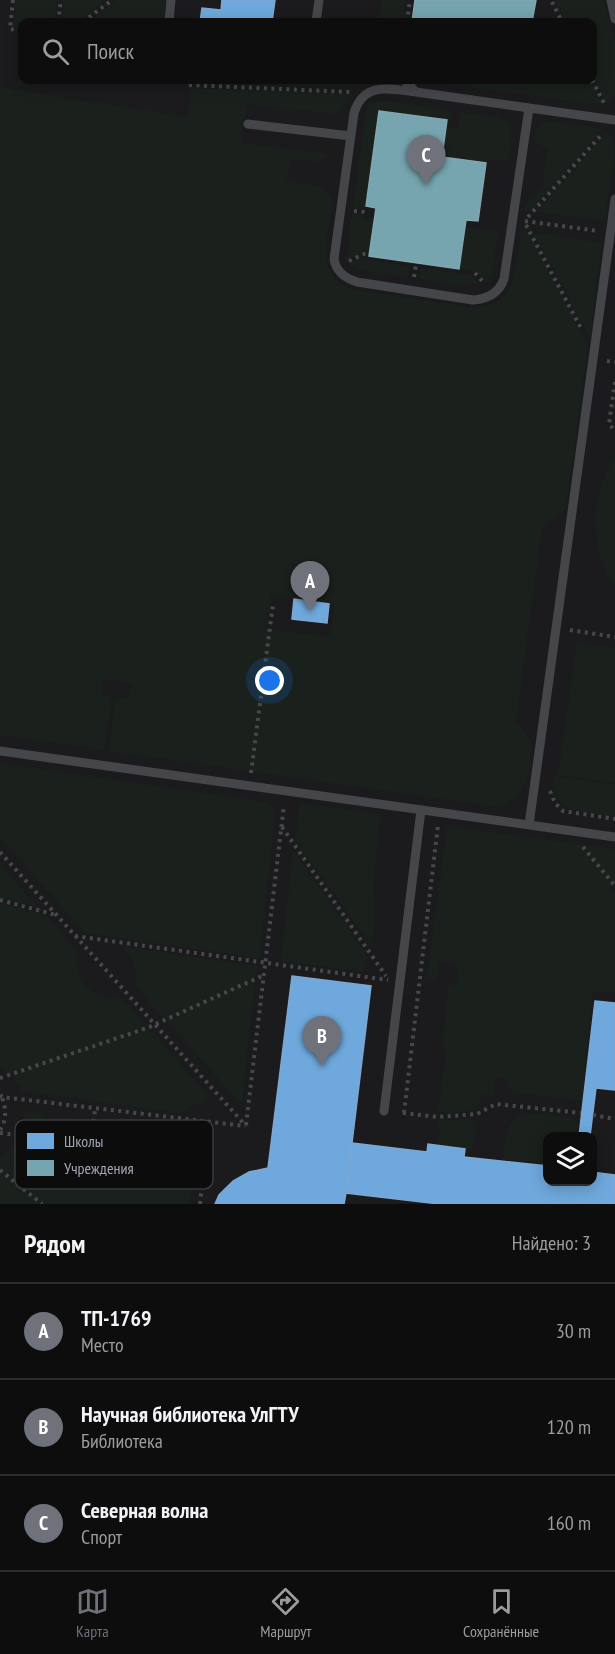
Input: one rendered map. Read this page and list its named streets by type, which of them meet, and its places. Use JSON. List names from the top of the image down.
{
  "legend": ["Школы", "Учреждения"],
  "page": {
    "search": "Поиск",
    "pins": ["C", "A", "B"],
    "heading": ["Рядом", "Найдено: 3"],
    "list": [
      {
        "mark": "A",
        "name": "ТП-1769",
        "note": "Место",
        "value": "30 m"
      },
      {
        "mark": "B",
        "name": "Научная библиотека УлГТУ",
        "note": "Библиотека",
        "value": "120 m"
      },
      {
        "mark": "C",
        "name": "Северная волна",
        "note": "Спорт",
        "value": "160 m"
      }
    ],
    "nav": ["Карта", "Маршрут", "Сохранённые"]
  }
}
